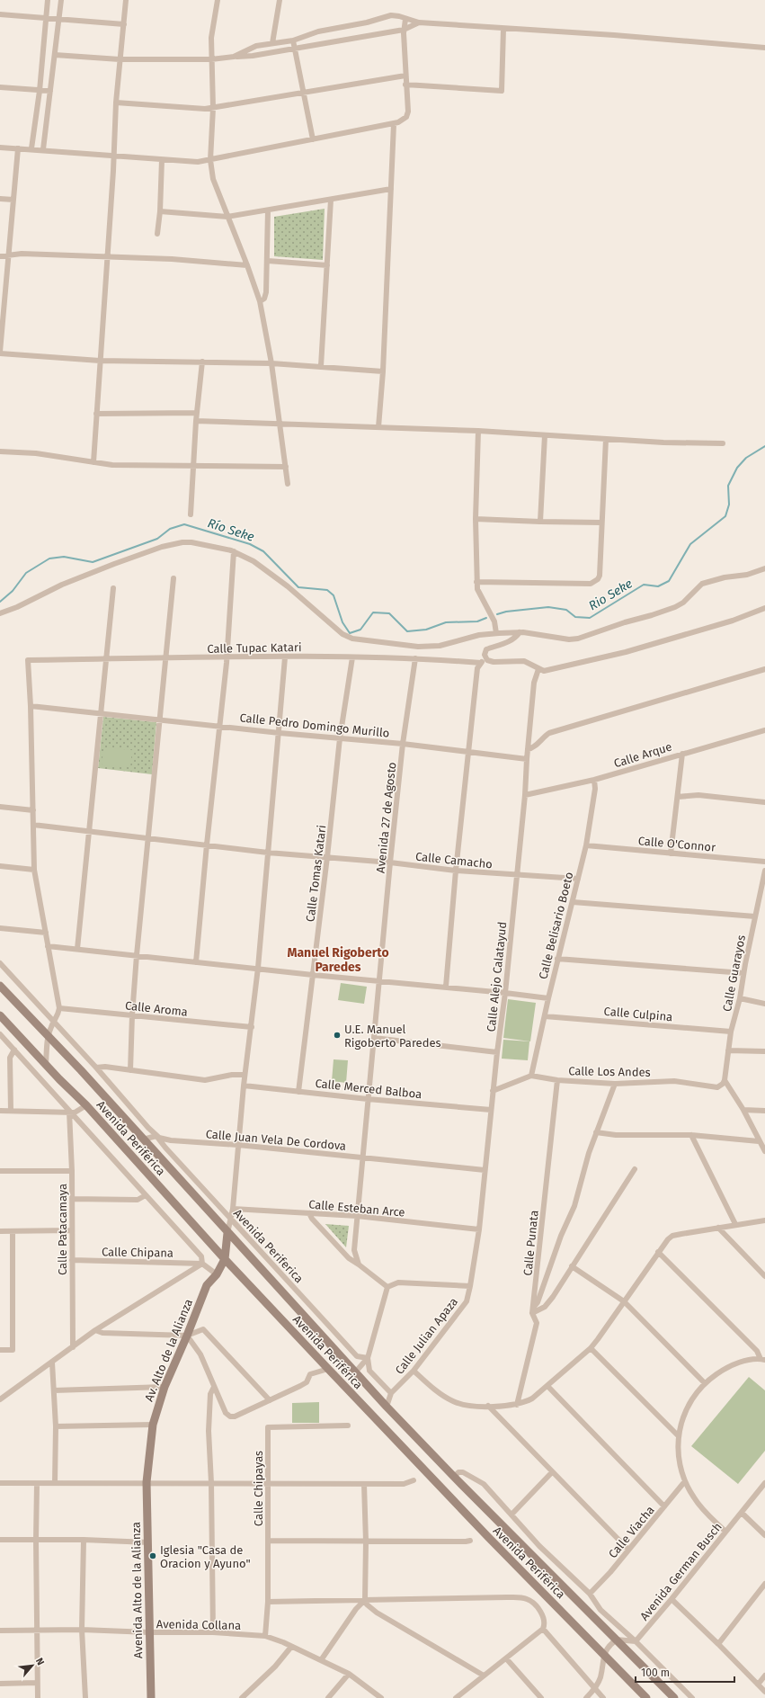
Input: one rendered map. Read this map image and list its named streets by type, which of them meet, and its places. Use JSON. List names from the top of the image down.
{
  "streets": {
    "street": [
      "Calle Tupac Katari",
      "Calle Pedro Domingo Murillo",
      "Calle Arque",
      "Avenida 27 de Agosto",
      "Calle O'Connor",
      "Calle Camacho",
      "Calle Tomas Katari",
      "Calle Belisario Boeto",
      "Calle Guarayos",
      "Calle Alejo Calatayud",
      "Calle Aroma",
      "Calle Culpina",
      "Calle Los Andes",
      "Calle Merced Balboa",
      "Avenida Periférica",
      "Calle Juan Vela De Cordova",
      "Calle Esteban Arce",
      "Calle Patacamaya",
      "Calle Punata",
      "Avenida Periferica",
      "Calle Chipana",
      "Calle Julian Apaza",
      "Av. Alto de la Alianza",
      "Calle Chipayas",
      "Calle Viacha",
      "Avenida German Busch",
      "Avenida Alto de la Alianza",
      "Avenida Collana"
    ]
  },
  "crossings": [
    ["Calle Tupac Katari", "Calle Pedro Domingo Murillo"],
    ["Calle Tupac Katari", "Avenida 27 de Agosto"],
    ["Calle Tupac Katari", "Calle Tomas Katari"],
    ["Calle Pedro Domingo Murillo", "Avenida 27 de Agosto"],
    ["Calle Pedro Domingo Murillo", "Calle Tomas Katari"],
    ["Calle Pedro Domingo Murillo", "Calle Alejo Calatayud"],
    ["Calle Arque", "Calle Belisario Boeto"],
    ["Calle Arque", "Calle Alejo Calatayud"],
    ["Avenida 27 de Agosto", "Calle Camacho"],
    ["Avenida 27 de Agosto", "Calle Merced Balboa"],
    ["Avenida 27 de Agosto", "Calle Juan Vela De Cordova"],
    ["Avenida 27 de Agosto", "Calle Esteban Arce"],
    ["Calle O'Connor", "Calle Belisario Boeto"],
    ["Calle Camacho", "Calle Tomas Katari"],
    ["Calle Camacho", "Calle Belisario Boeto"],
    ["Calle Camacho", "Calle Alejo Calatayud"],
    ["Calle Tomas Katari", "Calle Merced Balboa"],
    ["Calle Belisario Boeto", "Calle Culpina"],
    ["Calle Belisario Boeto", "Calle Los Andes"],
    ["Calle Guarayos", "Calle Culpina"],
    ["Calle Guarayos", "Calle Los Andes"],
    ["Calle Alejo Calatayud", "Calle Merced Balboa"],
    ["Calle Alejo Calatayud", "Calle Juan Vela De Cordova"],
    ["Calle Alejo Calatayud", "Calle Esteban Arce"],
    ["Calle Alejo Calatayud", "Calle Julian Apaza"],
    ["Calle Los Andes", "Calle Punata"],
    ["Avenida Periférica", "Av. Alto de la Alianza"],
    ["Calle Juan Vela De Cordova", "Avenida Periferica"],
    ["Calle Patacamaya", "Calle Chipana"],
    ["Av. Alto de la Alianza", "Avenida Alto de la Alianza"],
    ["Calle Chipayas", "Avenida Collana"],
    ["Avenida Alto de la Alianza", "Avenida Collana"]
  ],
  "districts": ["Manuel Rigoberto Paredes"],
  "water": ["Río Seke", "Rio Seke"],
  "places": ["U.E. Manuel Rigoberto Paredes", "Iglesia \"Casa de Oracion y Ayuno\""],
  "scale_bar": "100 m",
  "north": "top right"
}
